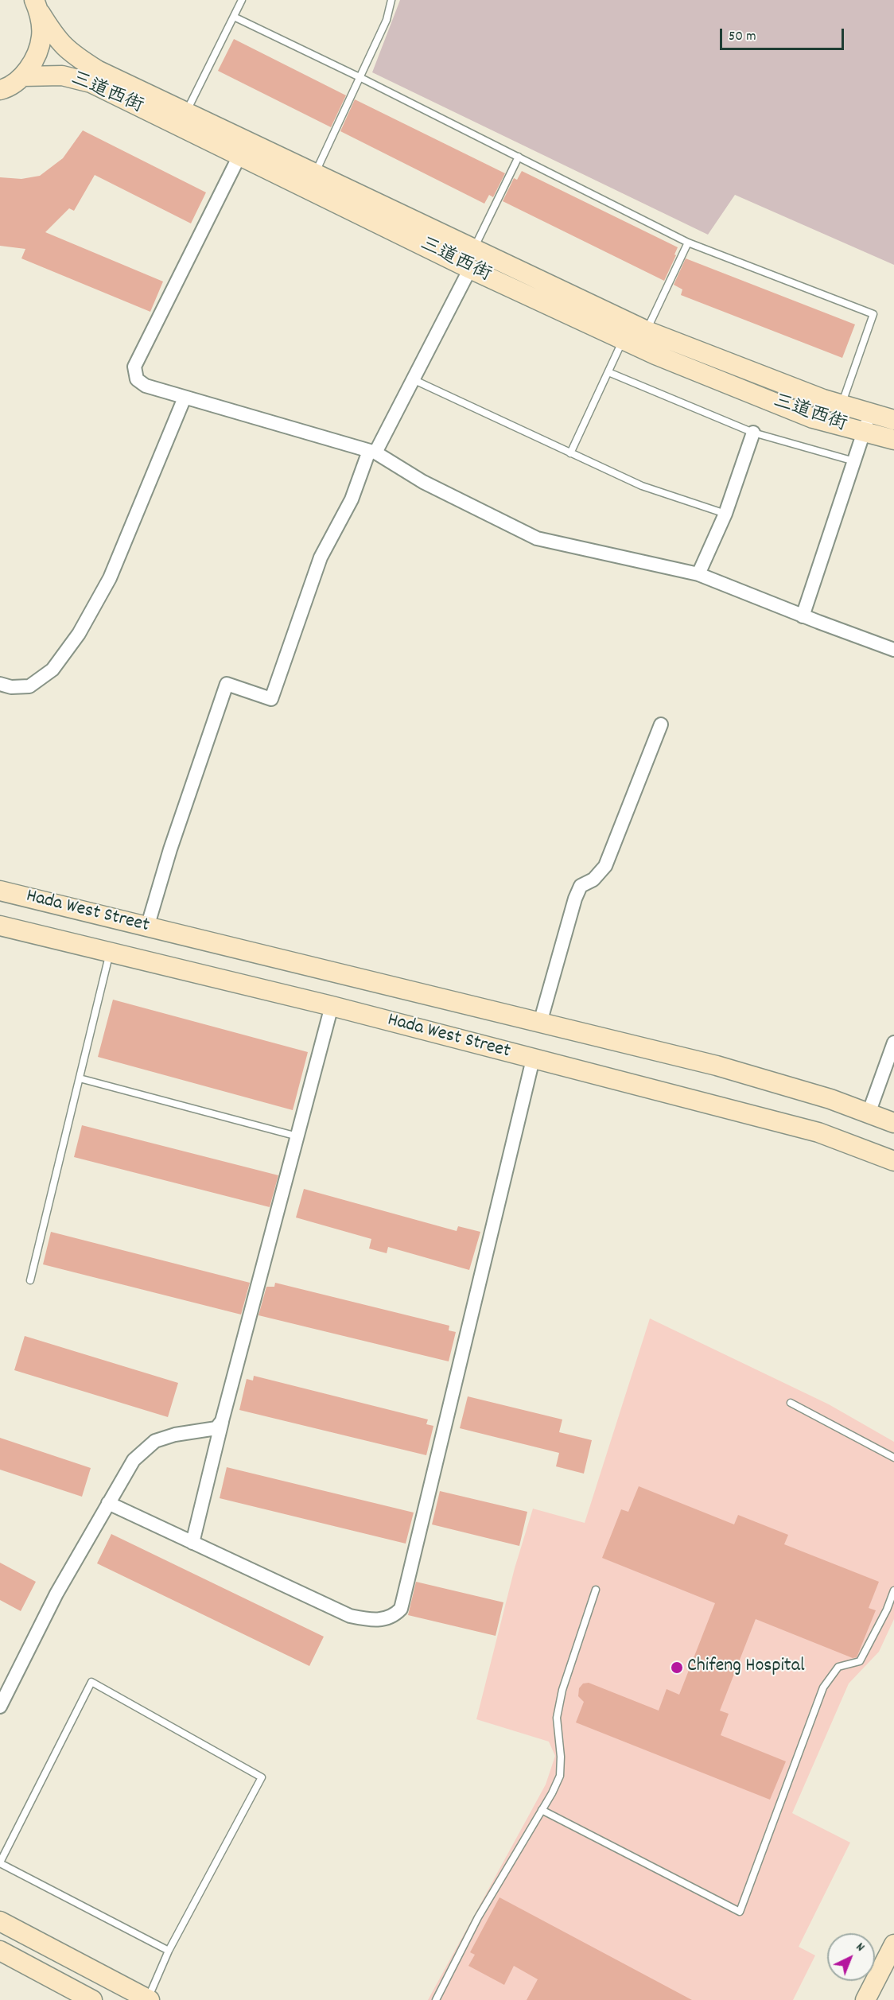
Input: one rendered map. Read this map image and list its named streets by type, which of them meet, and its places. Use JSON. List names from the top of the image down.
{
  "streets": {
    "main road": ["三道西街", "Hada West Street"]
  },
  "places": ["Chifeng Hospital"],
  "scale_bar": "50 m",
  "north": "top right"
}
